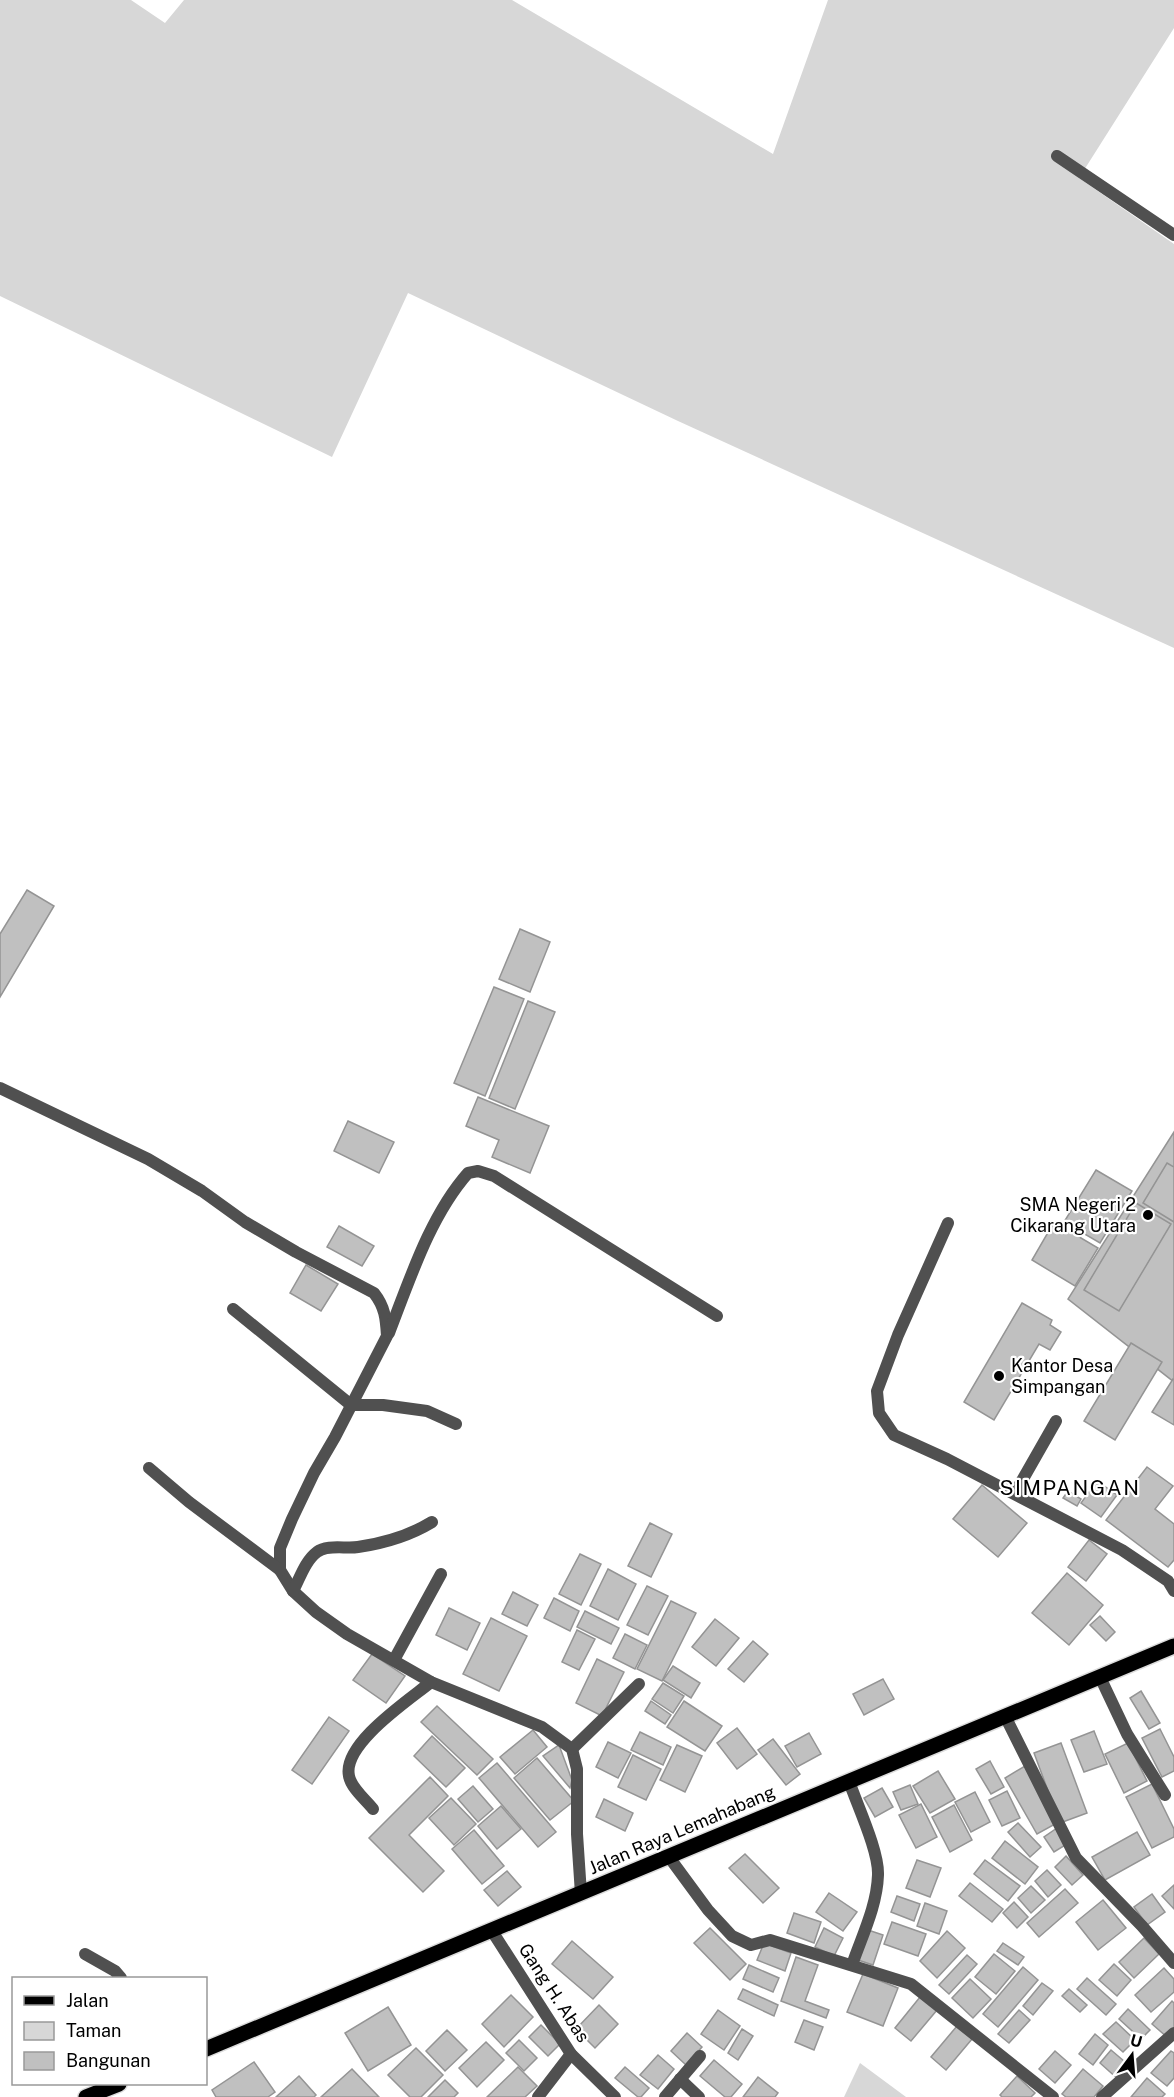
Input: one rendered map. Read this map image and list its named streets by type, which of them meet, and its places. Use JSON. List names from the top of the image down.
{
  "streets": {
    "main road": ["Jalan Raya Lemahabang"],
    "street": ["Gang H. Abas"]
  },
  "crossings": [
    ["Jalan Raya Lemahabang", "Gang H. Abas"]
  ],
  "districts": ["SIMPANGAN"],
  "places": ["SMA Negeri 2 Cikarang Utara", "Kantor Desa Simpangan"],
  "legend": ["Jalan", "Taman", "Bangunan"],
  "north": "top"
}
